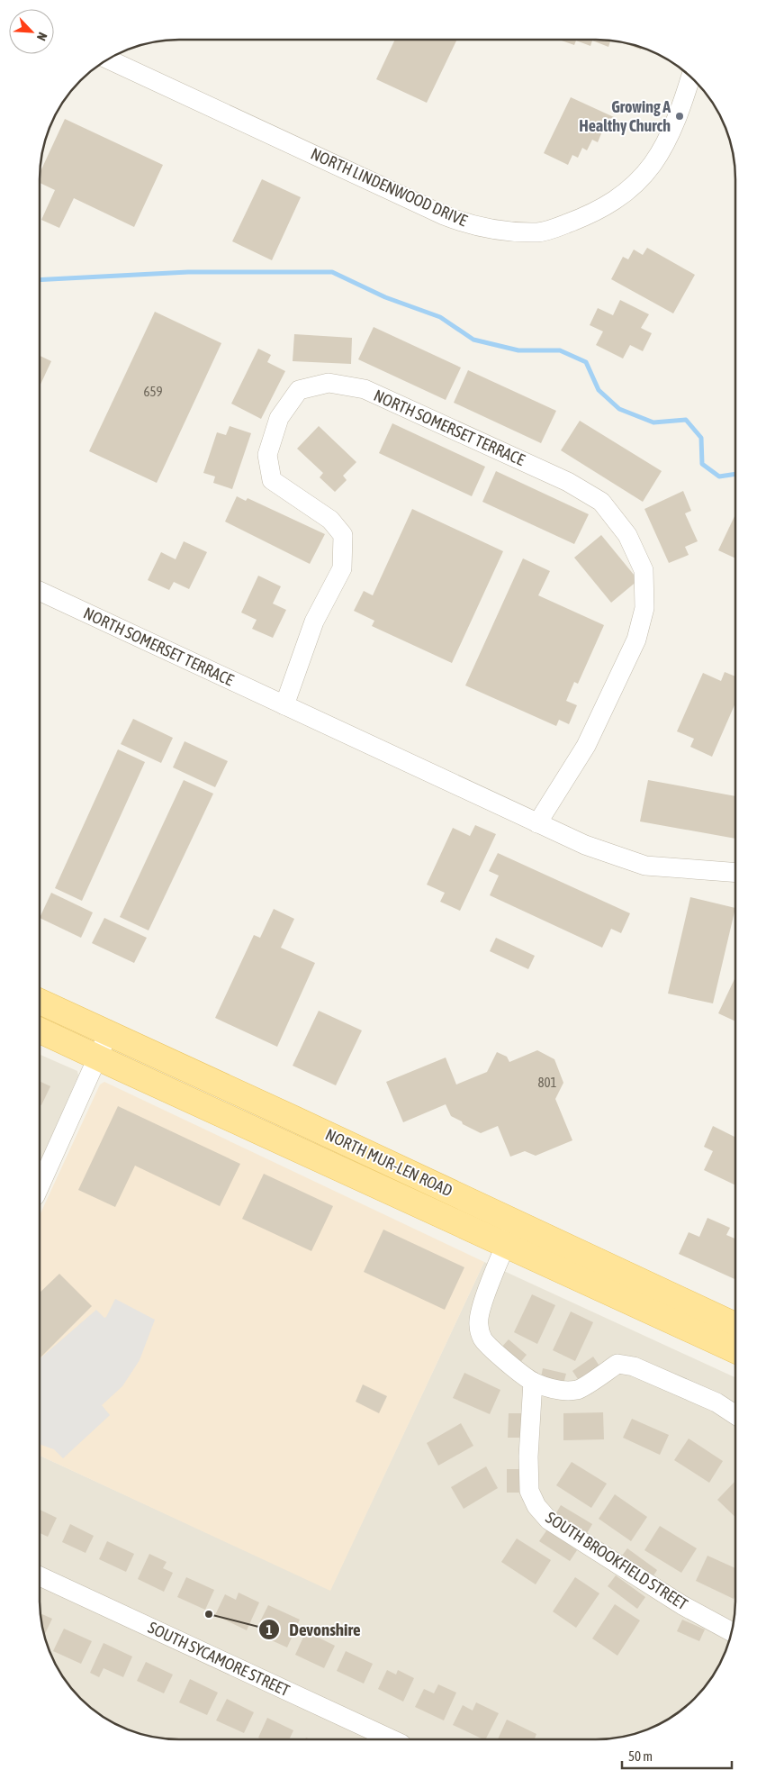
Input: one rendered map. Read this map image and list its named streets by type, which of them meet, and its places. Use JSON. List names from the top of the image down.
{
  "streets": {
    "main road": ["NORTH MUR-LEN ROAD"],
    "street": [
      "NORTH LINDENWOOD DRIVE",
      "NORTH SOMERSET TERRACE",
      "SOUTH BROOKFIELD STREET",
      "SOUTH SYCAMORE STREET"
    ]
  },
  "places": ["Growing A Healthy Church", "Devonshire"],
  "house_numbers": ["659", "801"],
  "scale_bar": "50 m",
  "north": "bottom right"
}
